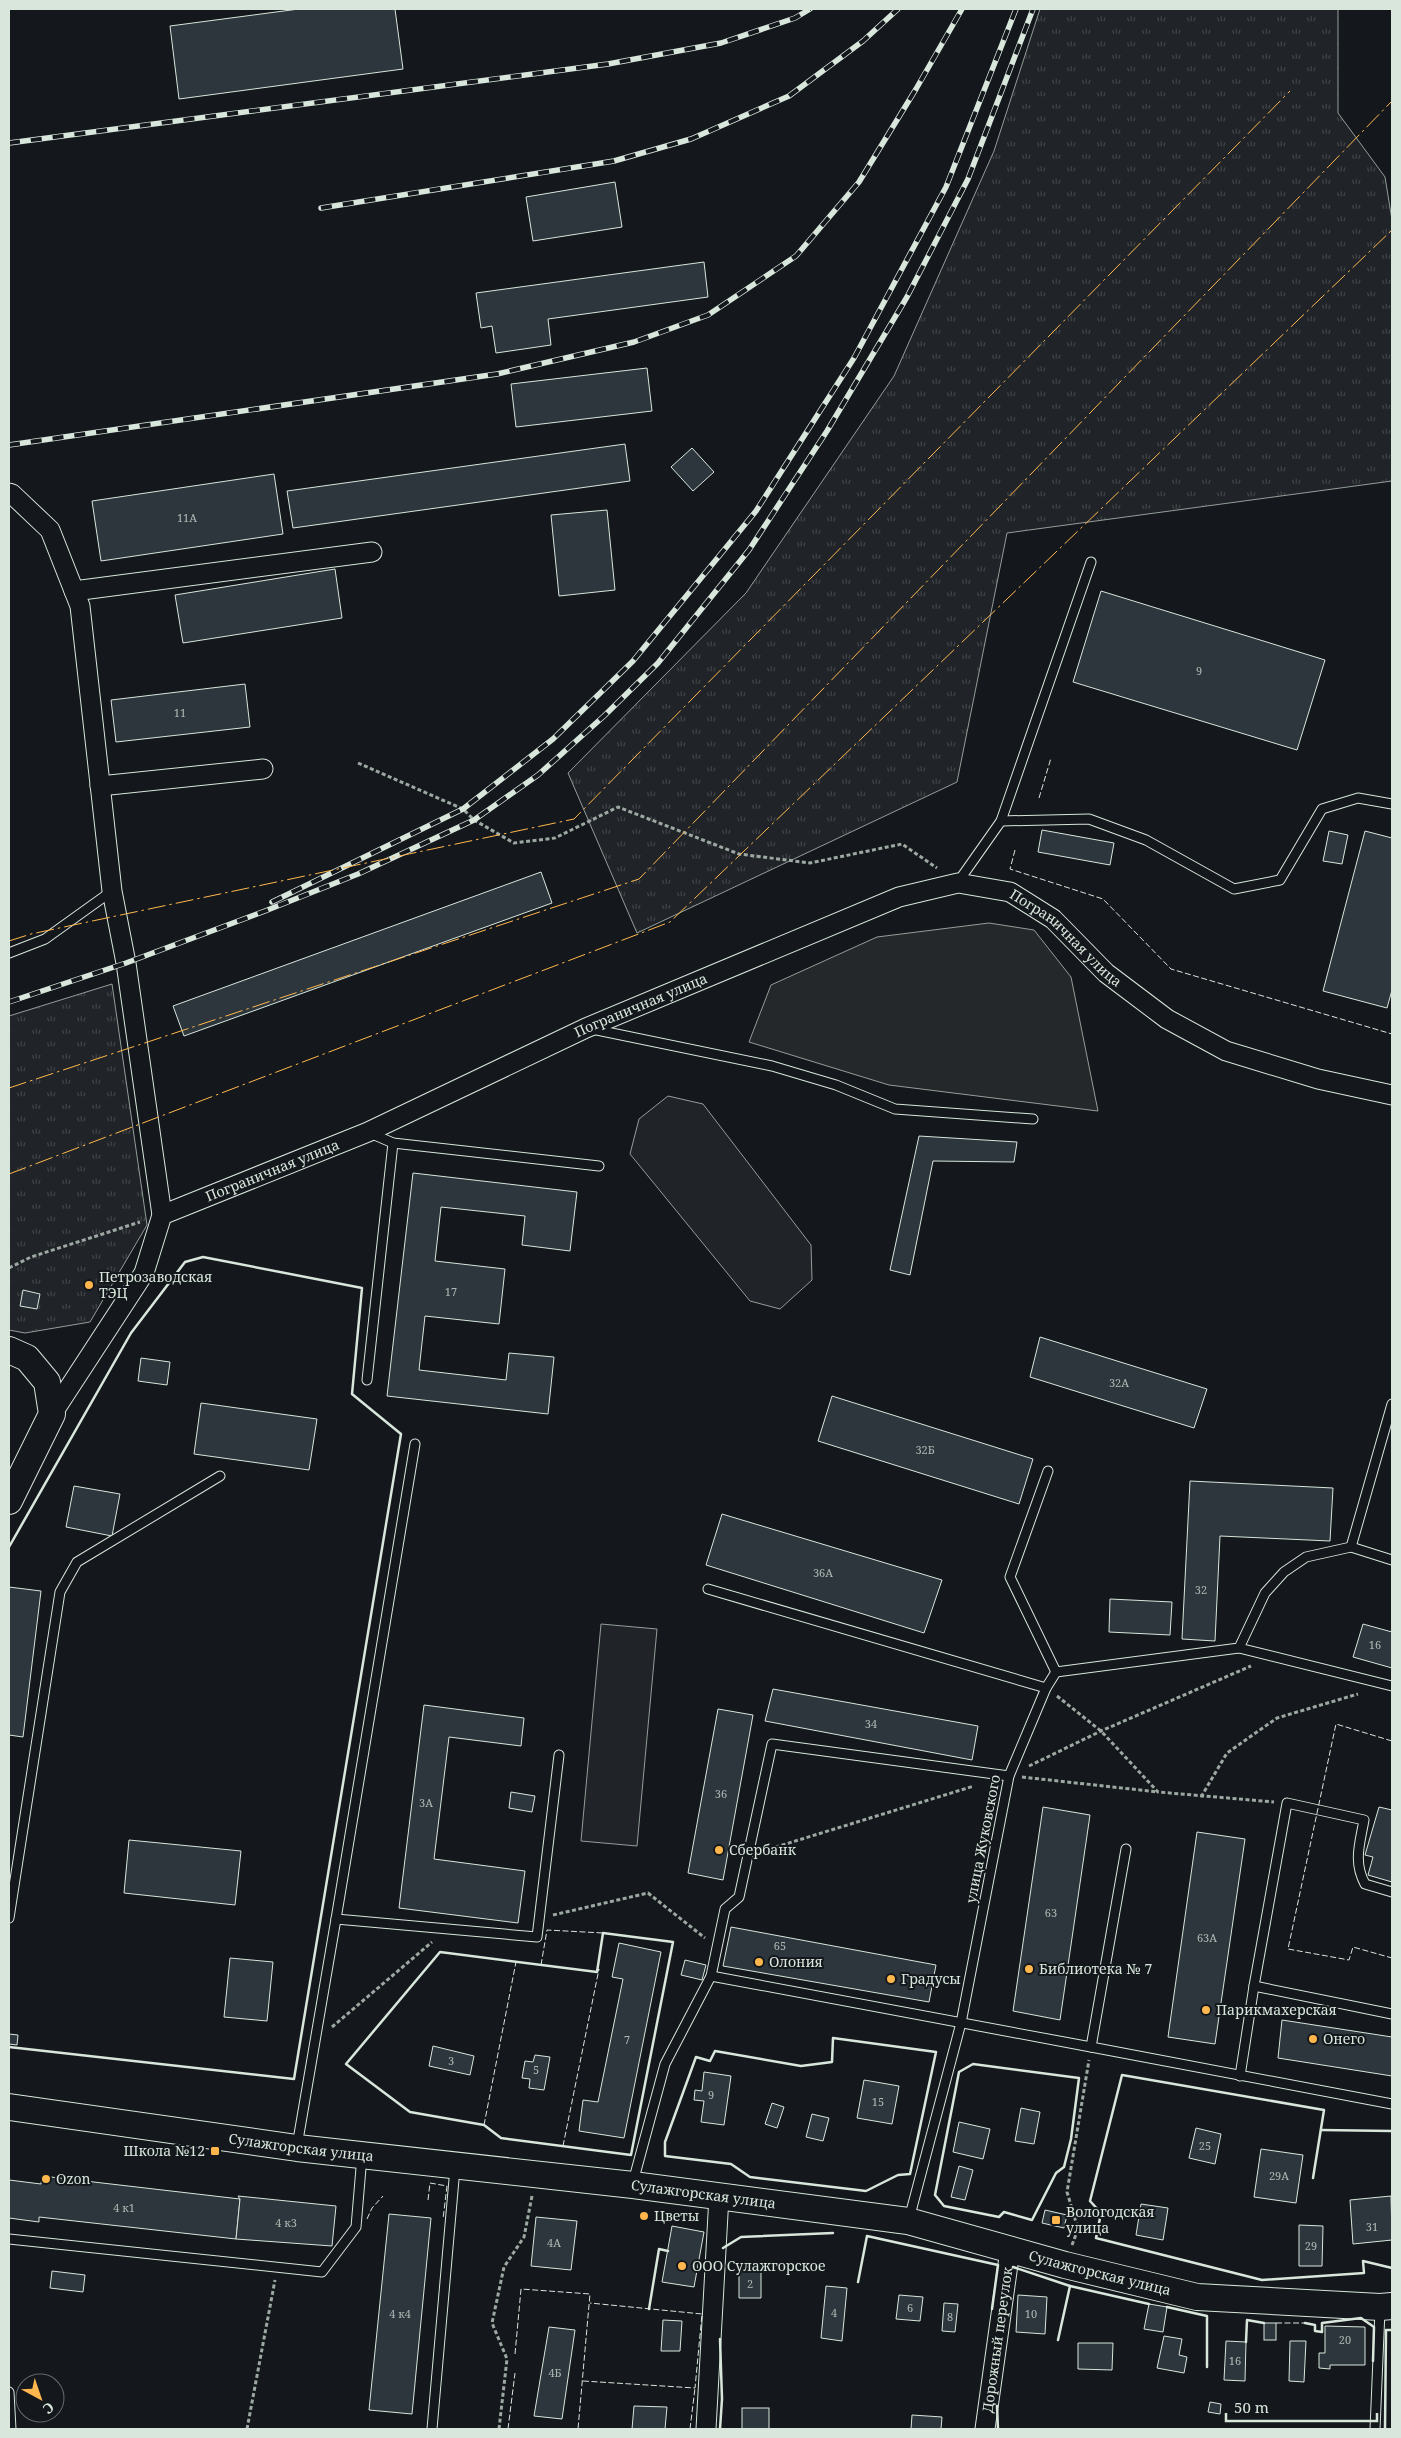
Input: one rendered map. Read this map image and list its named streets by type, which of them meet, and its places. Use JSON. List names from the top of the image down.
{
  "streets": {
    "main road": ["Сулажгорская улица"],
    "street": ["Пограничная улица", "Дорожный переулок"],
    "lane": ["улица Жуковского"]
  },
  "crossings": [
    ["улица Жуковского", "Сулажгорская улица"],
    ["Сулажгорская улица", "Дорожный переулок"]
  ],
  "places": {
    "other": [
      "Петрозаводская ТЭЦ",
      "Сбербанк",
      "Олония",
      "Библиотека № 7",
      "Градусы",
      "Парикмахерская",
      "Онего",
      "Ozon",
      "Цветы",
      "ООО Сулажгорское"
    ],
    "transit": ["Школа №12", "Вологодская улица"]
  },
  "house_numbers": [
    "11А",
    "9",
    "11",
    "17",
    "32А",
    "32Б",
    "36А",
    "32",
    "16",
    "34",
    "36",
    "3А",
    "63",
    "63А",
    "65",
    "7",
    "3",
    "5",
    "9",
    "15",
    "25",
    "29А",
    "4 к1",
    "4 к3",
    "31",
    "4А",
    "29",
    "2",
    "6",
    "4",
    "4 к4",
    "10",
    "8",
    "20",
    "16",
    "4Б"
  ],
  "scale_bar": "50 m",
  "north": "bottom right"
}
